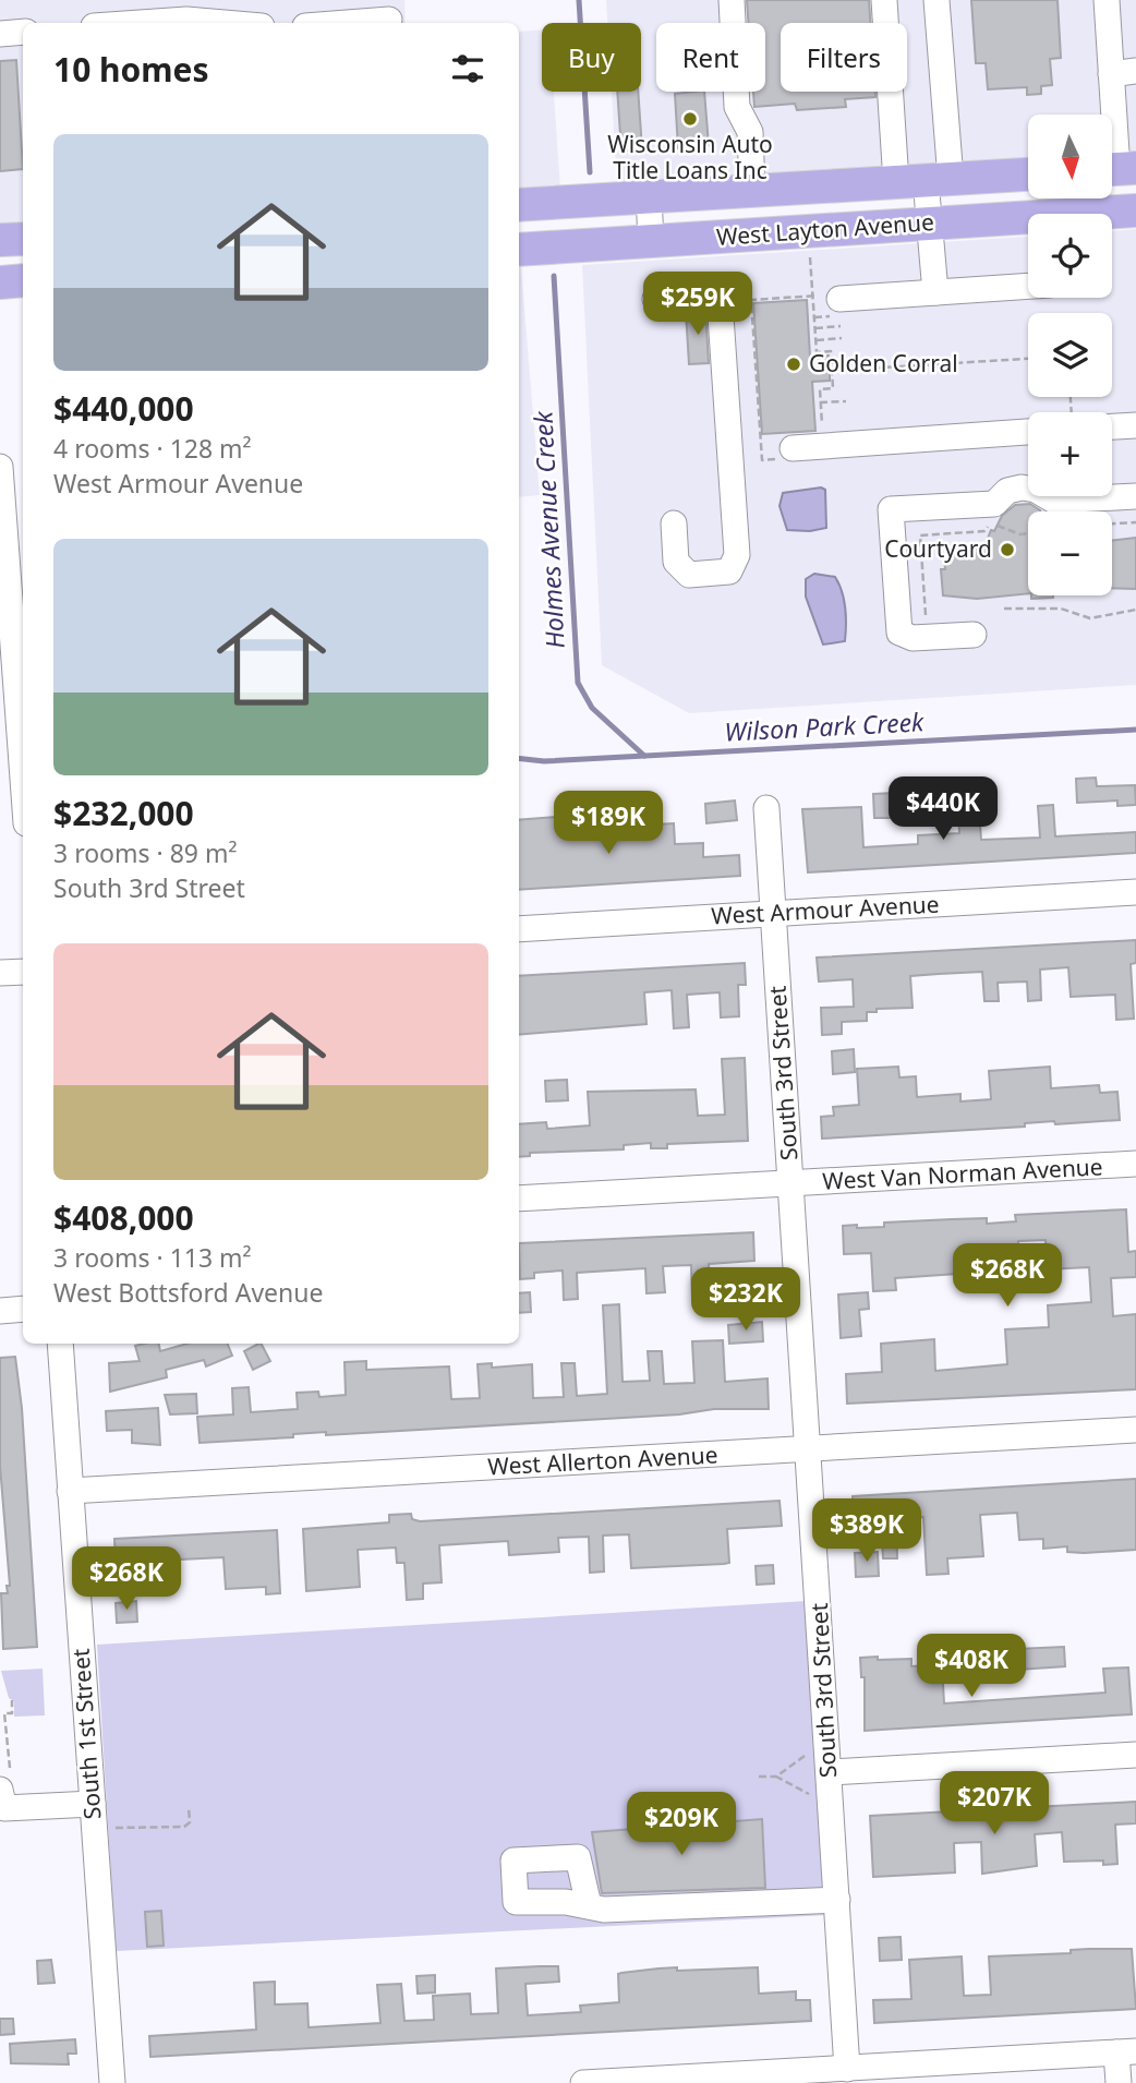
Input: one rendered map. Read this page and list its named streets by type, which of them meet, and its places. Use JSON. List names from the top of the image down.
{
  "streets": {
    "main road": ["West Layton Avenue"],
    "street": [
      "West Armour Avenue",
      "South 3rd Street",
      "West Van Norman Avenue",
      "West Allerton Avenue",
      "South 1st Street"
    ]
  },
  "crossings": [
    ["West Armour Avenue", "South 3rd Street"],
    ["South 3rd Street", "West Van Norman Avenue"],
    ["South 3rd Street", "West Allerton Avenue"],
    ["West Allerton Avenue", "South 1st Street"]
  ],
  "water": ["Holmes Avenue Creek", "Wilson Park Creek"],
  "places": ["Wisconsin Auto Title Loans Inc", "Golden Corral", "Courtyard"],
  "north": "bottom",
  "page": {
    "chip": ["Buy", "Rent", "Filters"],
    "heading": "10 homes",
    "map_buttons": ["+", "−"],
    "list": [
      {
        "name": "$440,000",
        "note": "4 rooms · 128 m² · West Armour Avenue"
      },
      {
        "name": "$232,000",
        "note": "3 rooms · 89 m² · South 3rd Street"
      },
      {
        "name": "$408,000",
        "note": "3 rooms · 113 m² · West Bottsford Avenue"
      }
    ],
    "price": [
      "$259K",
      "$440K",
      "$189K",
      "$268K",
      "$232K",
      "$389K",
      "$268K",
      "$408K",
      "$207K",
      "$209K"
    ]
  }
}
